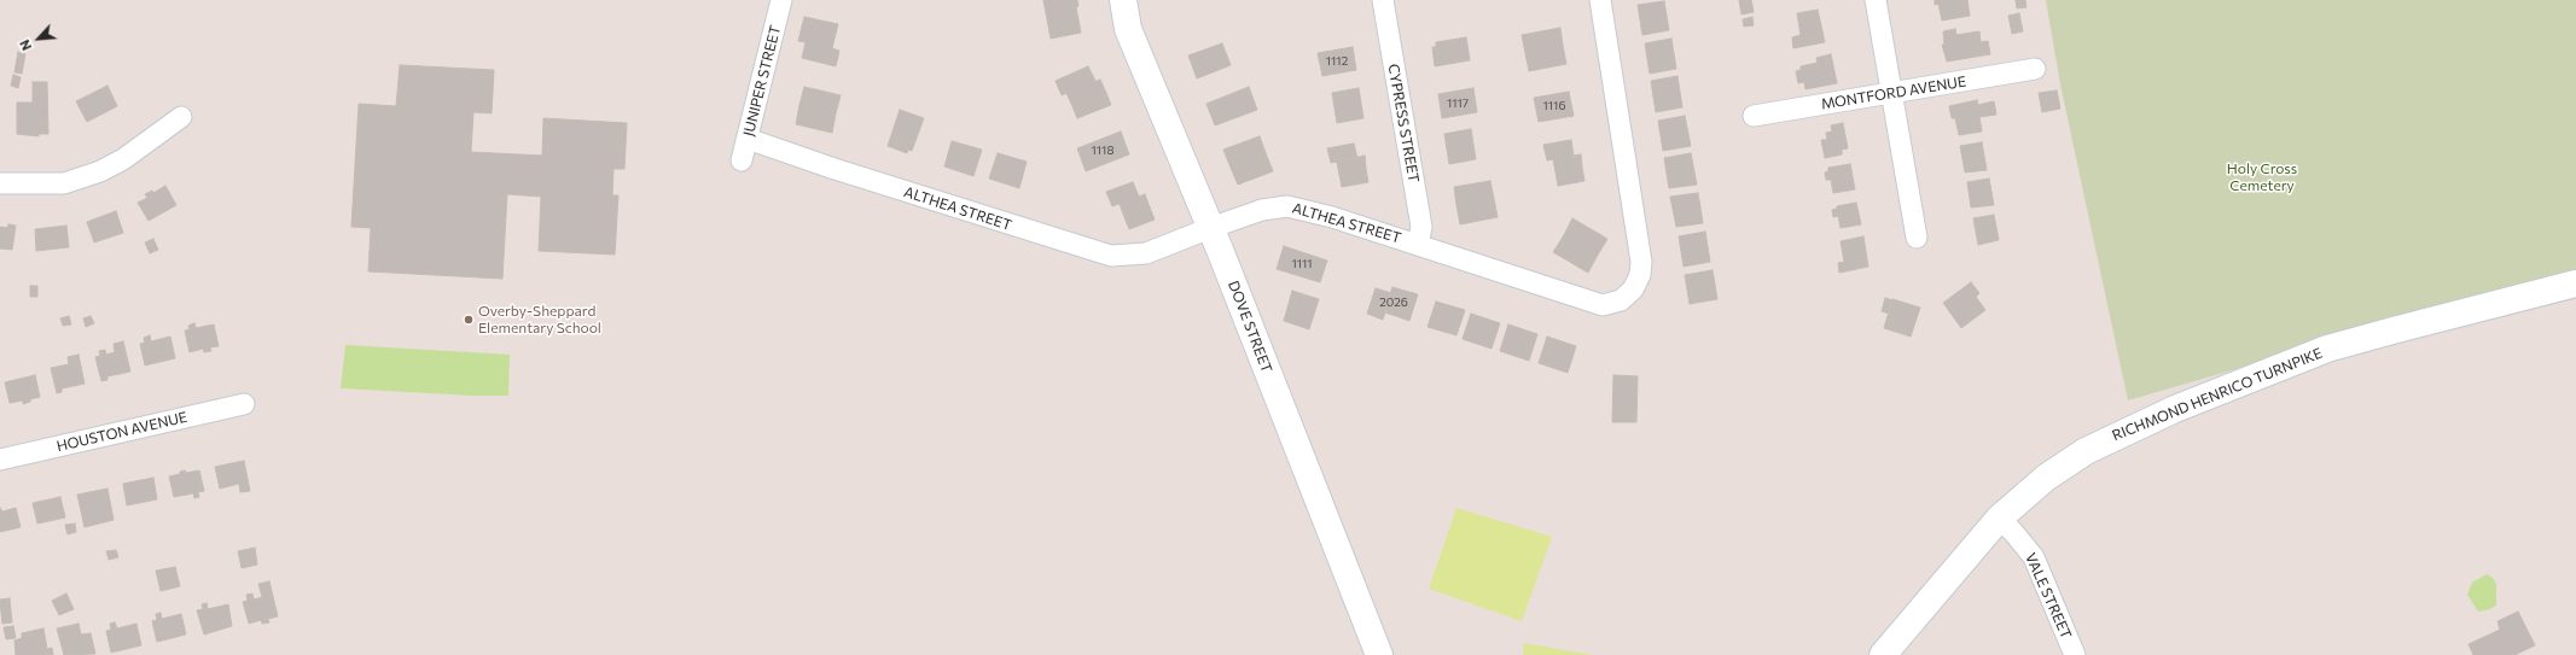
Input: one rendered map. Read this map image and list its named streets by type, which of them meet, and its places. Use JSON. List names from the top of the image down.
{
  "streets": {
    "street": [
      "JUNIPER STREET",
      "MONTFORD AVENUE",
      "CYPRESS STREET",
      "ALTHEA STREET",
      "DOVE STREET",
      "RICHMOND HENRICO TURNPIKE",
      "HOUSTON AVENUE",
      "VALE STREET"
    ]
  },
  "crossings": [
    ["JUNIPER STREET", "ALTHEA STREET"],
    ["CYPRESS STREET", "ALTHEA STREET"],
    ["ALTHEA STREET", "DOVE STREET"],
    ["RICHMOND HENRICO TURNPIKE", "VALE STREET"]
  ],
  "parks": ["Holy Cross Cemetery"],
  "places": ["Overby-Sheppard Elementary School"],
  "house_numbers": [
    "1112",
    "1117",
    "1116",
    "1118",
    "1111",
    "2026"
  ],
  "north": "bottom left"
}
